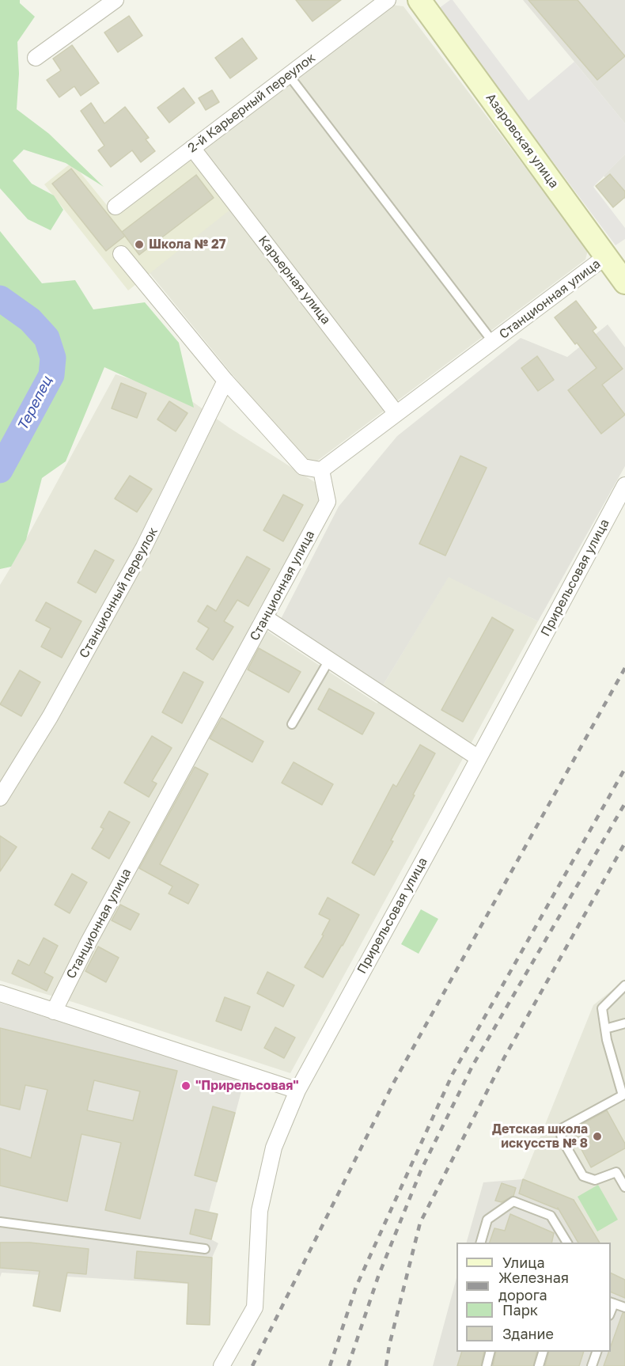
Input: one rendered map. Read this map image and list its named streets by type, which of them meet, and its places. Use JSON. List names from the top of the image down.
{
  "streets": {
    "street": [
      "2-й Карьерный переулок",
      "Азаровская улица",
      "Карьерная улица",
      "Станционная улица",
      "Прирельсовая улица",
      "Станционный переулок"
    ]
  },
  "crossings": [
    ["2-й Карьерный переулок", "Карьерная улица"],
    ["Азаровская улица", "Станционная улица"],
    ["Карьерная улица", "Станционная улица"]
  ],
  "water": ["Терепец"],
  "places": ["Школа № 27", "\"Прирельсовая\"", "Детская школа искусств № 8"],
  "legend": [
    "Улица",
    "Железная дорога",
    "Парк",
    "Здание"
  ]
}
